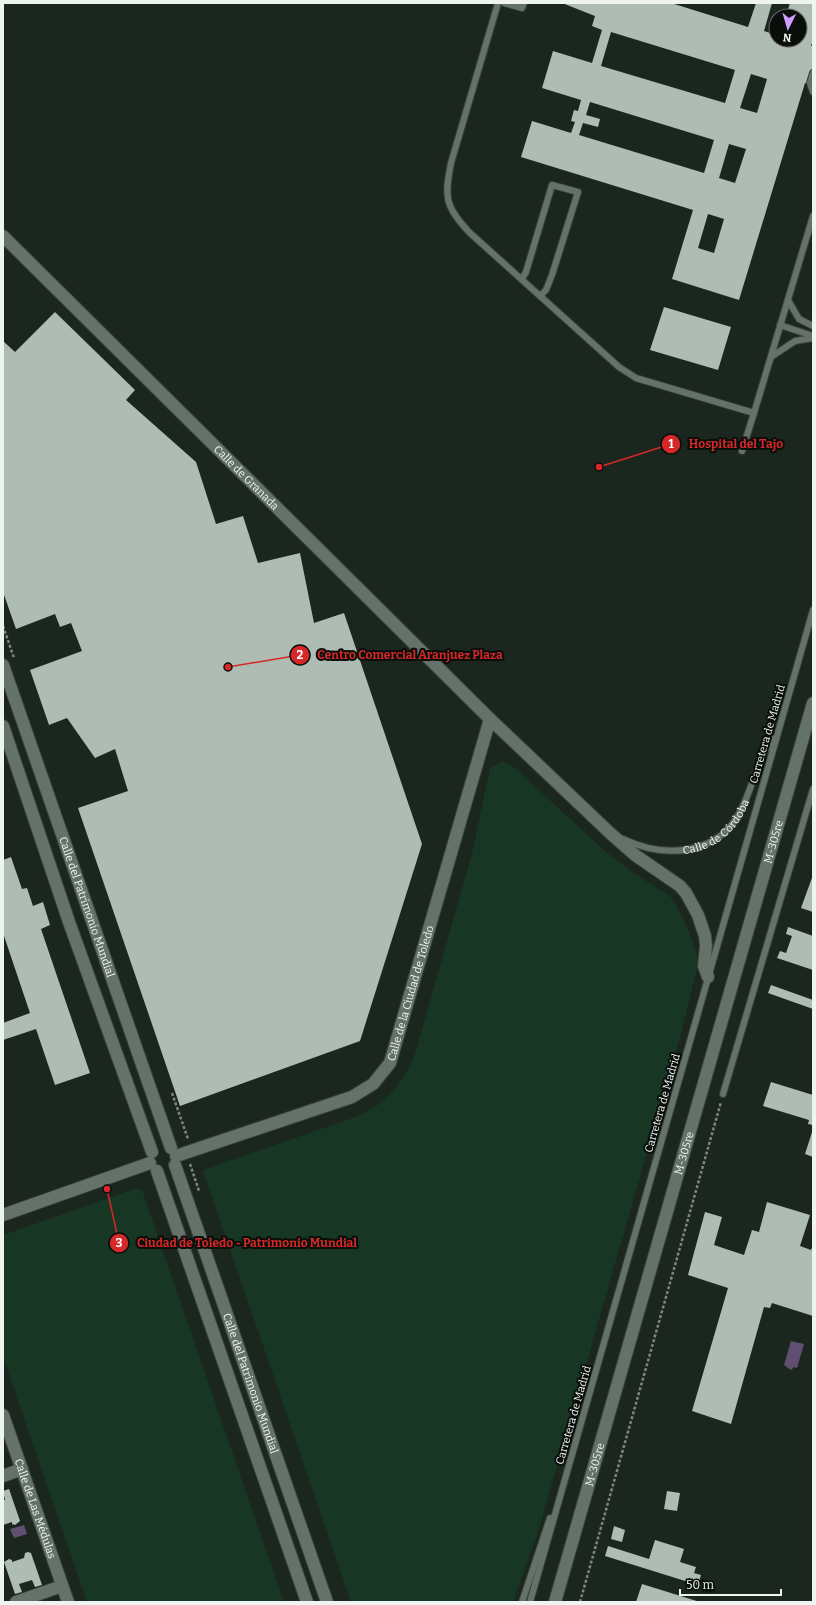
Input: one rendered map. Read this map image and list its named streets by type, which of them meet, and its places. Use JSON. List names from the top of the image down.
{
  "streets": {
    "street": [
      "Calle de Granada",
      "Calle de Córdoba",
      "M-305re",
      "Calle del Patrimonio Mundial",
      "Calle de la Ciudad de Toledo",
      "Calle de Las Médulas"
    ],
    "lane": ["Carretera de Madrid"]
  },
  "crossings": [
    ["Calle de Granada", "Calle de Córdoba"],
    ["Calle de Granada", "Calle de la Ciudad de Toledo"],
    ["Carretera de Madrid", "Calle de Córdoba"],
    ["Calle de Córdoba", "Calle de la Ciudad de Toledo"],
    ["Calle del Patrimonio Mundial", "Calle de la Ciudad de Toledo"]
  ],
  "places": ["Hospital del Tajo", "Centro Comercial Aranjuez Plaza", "Ciudad de Toledo - Patrimonio Mundial"],
  "scale_bar": "50 m",
  "north": "bottom"
}
